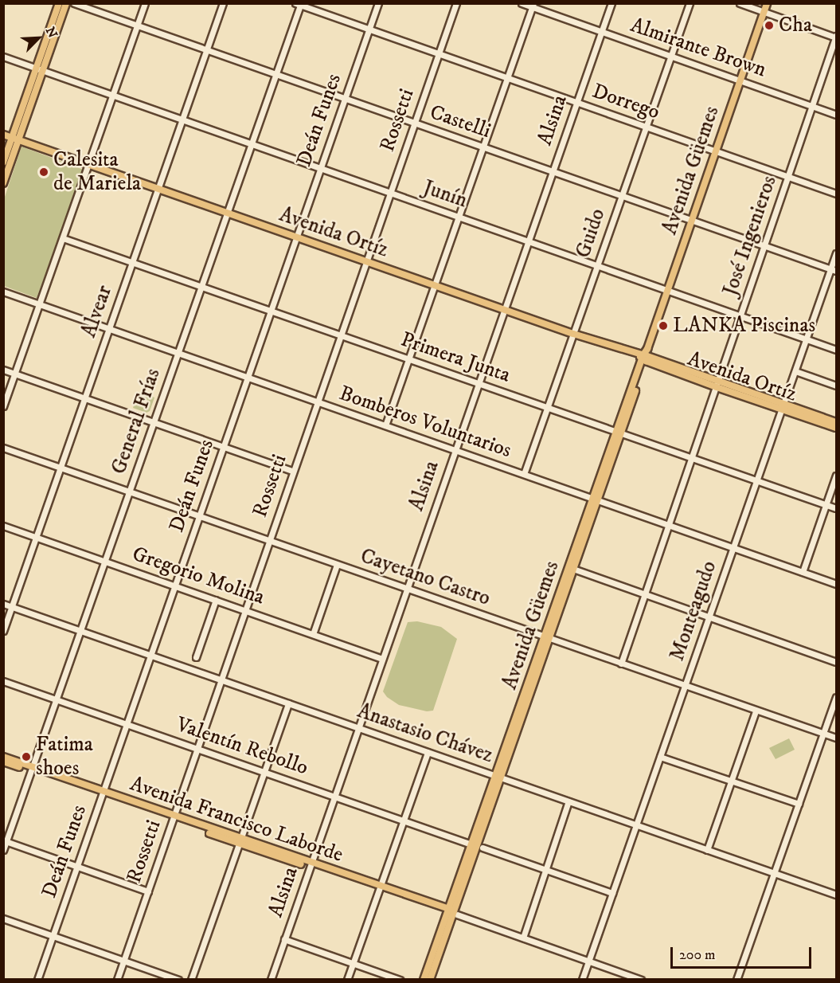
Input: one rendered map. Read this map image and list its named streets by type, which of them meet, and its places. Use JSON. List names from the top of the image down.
{
  "streets": {
    "main road": ["Avenida Güemes", "Avenida Ortíz", "Avenida Francisco Laborde"],
    "street": [
      "Almirante Brown",
      "Dorrego",
      "Deán Funes",
      "Rossetti",
      "Alsina",
      "Castelli",
      "Junín",
      "Guido",
      "José Ingenieros",
      "Alvear",
      "Primera Junta",
      "General Frías",
      "Bomberos Voluntarios",
      "Gregorio Molina",
      "Cayetano Castro",
      "Monteagudo",
      "Anastasio Chávez",
      "Valentín Rebollo"
    ]
  },
  "crossings": [
    ["Almirante Brown", "Alsina"],
    ["Almirante Brown", "Avenida Güemes"],
    ["Almirante Brown", "Guido"],
    ["Almirante Brown", "José Ingenieros"],
    ["Dorrego", "Deán Funes"],
    ["Dorrego", "Rossetti"],
    ["Dorrego", "Alsina"],
    ["Dorrego", "Avenida Güemes"],
    ["Dorrego", "Guido"],
    ["Dorrego", "José Ingenieros"],
    ["Dorrego", "General Frías"],
    ["Deán Funes", "Castelli"],
    ["Deán Funes", "Junín"],
    ["Deán Funes", "Avenida Ortíz"],
    ["Deán Funes", "Primera Junta"],
    ["Deán Funes", "Bomberos Voluntarios"],
    ["Deán Funes", "Gregorio Molina"],
    ["Deán Funes", "Cayetano Castro"],
    ["Deán Funes", "Anastasio Chávez"],
    ["Deán Funes", "Valentín Rebollo"],
    ["Deán Funes", "Avenida Francisco Laborde"],
    ["Rossetti", "Castelli"],
    ["Rossetti", "Junín"],
    ["Rossetti", "Avenida Ortíz"],
    ["Rossetti", "Primera Junta"],
    ["Rossetti", "Bomberos Voluntarios"],
    ["Rossetti", "Gregorio Molina"],
    ["Rossetti", "Cayetano Castro"],
    ["Rossetti", "Anastasio Chávez"],
    ["Rossetti", "Valentín Rebollo"],
    ["Rossetti", "Avenida Francisco Laborde"],
    ["Alsina", "Castelli"],
    ["Alsina", "Junín"],
    ["Alsina", "Avenida Ortíz"],
    ["Alsina", "Primera Junta"],
    ["Alsina", "Bomberos Voluntarios"],
    ["Alsina", "Gregorio Molina"],
    ["Alsina", "Cayetano Castro"],
    ["Alsina", "Anastasio Chávez"],
    ["Alsina", "Valentín Rebollo"],
    ["Alsina", "Avenida Francisco Laborde"],
    ["Castelli", "Avenida Güemes"],
    ["Castelli", "Guido"],
    ["Castelli", "José Ingenieros"],
    ["Castelli", "Alvear"],
    ["Castelli", "General Frías"],
    ["Castelli", "Monteagudo"],
    ["Avenida Güemes", "Junín"],
    ["Avenida Güemes", "Avenida Ortíz"],
    ["Avenida Güemes", "Primera Junta"],
    ["Avenida Güemes", "Bomberos Voluntarios"],
    ["Avenida Güemes", "Cayetano Castro"],
    ["Avenida Güemes", "Anastasio Chávez"],
    ["Avenida Güemes", "Avenida Francisco Laborde"],
    ["Junín", "Guido"],
    ["Junín", "José Ingenieros"],
    ["Junín", "Alvear"],
    ["Junín", "General Frías"],
    ["Junín", "Monteagudo"],
    ["Avenida Ortíz", "Guido"],
    ["Avenida Ortíz", "José Ingenieros"],
    ["Avenida Ortíz", "Alvear"],
    ["Avenida Ortíz", "General Frías"],
    ["Avenida Ortíz", "Monteagudo"],
    ["Guido", "Primera Junta"],
    ["Guido", "Bomberos Voluntarios"],
    ["José Ingenieros", "Primera Junta"],
    ["José Ingenieros", "Bomberos Voluntarios"],
    ["José Ingenieros", "Cayetano Castro"],
    ["Alvear", "Primera Junta"],
    ["Alvear", "Bomberos Voluntarios"],
    ["Alvear", "Gregorio Molina"],
    ["Alvear", "Cayetano Castro"],
    ["Alvear", "Anastasio Chávez"],
    ["Primera Junta", "General Frías"],
    ["Primera Junta", "Monteagudo"],
    ["General Frías", "Bomberos Voluntarios"],
    ["General Frías", "Gregorio Molina"],
    ["General Frías", "Cayetano Castro"],
    ["General Frías", "Anastasio Chávez"],
    ["General Frías", "Valentín Rebollo"],
    ["General Frías", "Avenida Francisco Laborde"],
    ["Bomberos Voluntarios", "Monteagudo"],
    ["Cayetano Castro", "Monteagudo"],
    ["Monteagudo", "Anastasio Chávez"],
    ["Monteagudo", "Avenida Francisco Laborde"]
  ],
  "places": [
    "Cha",
    "Calesita de Mariela",
    "LANKA Piscinas",
    "Fatima shoes"
  ],
  "scale_bar": "200 m",
  "north": "top right"
}
